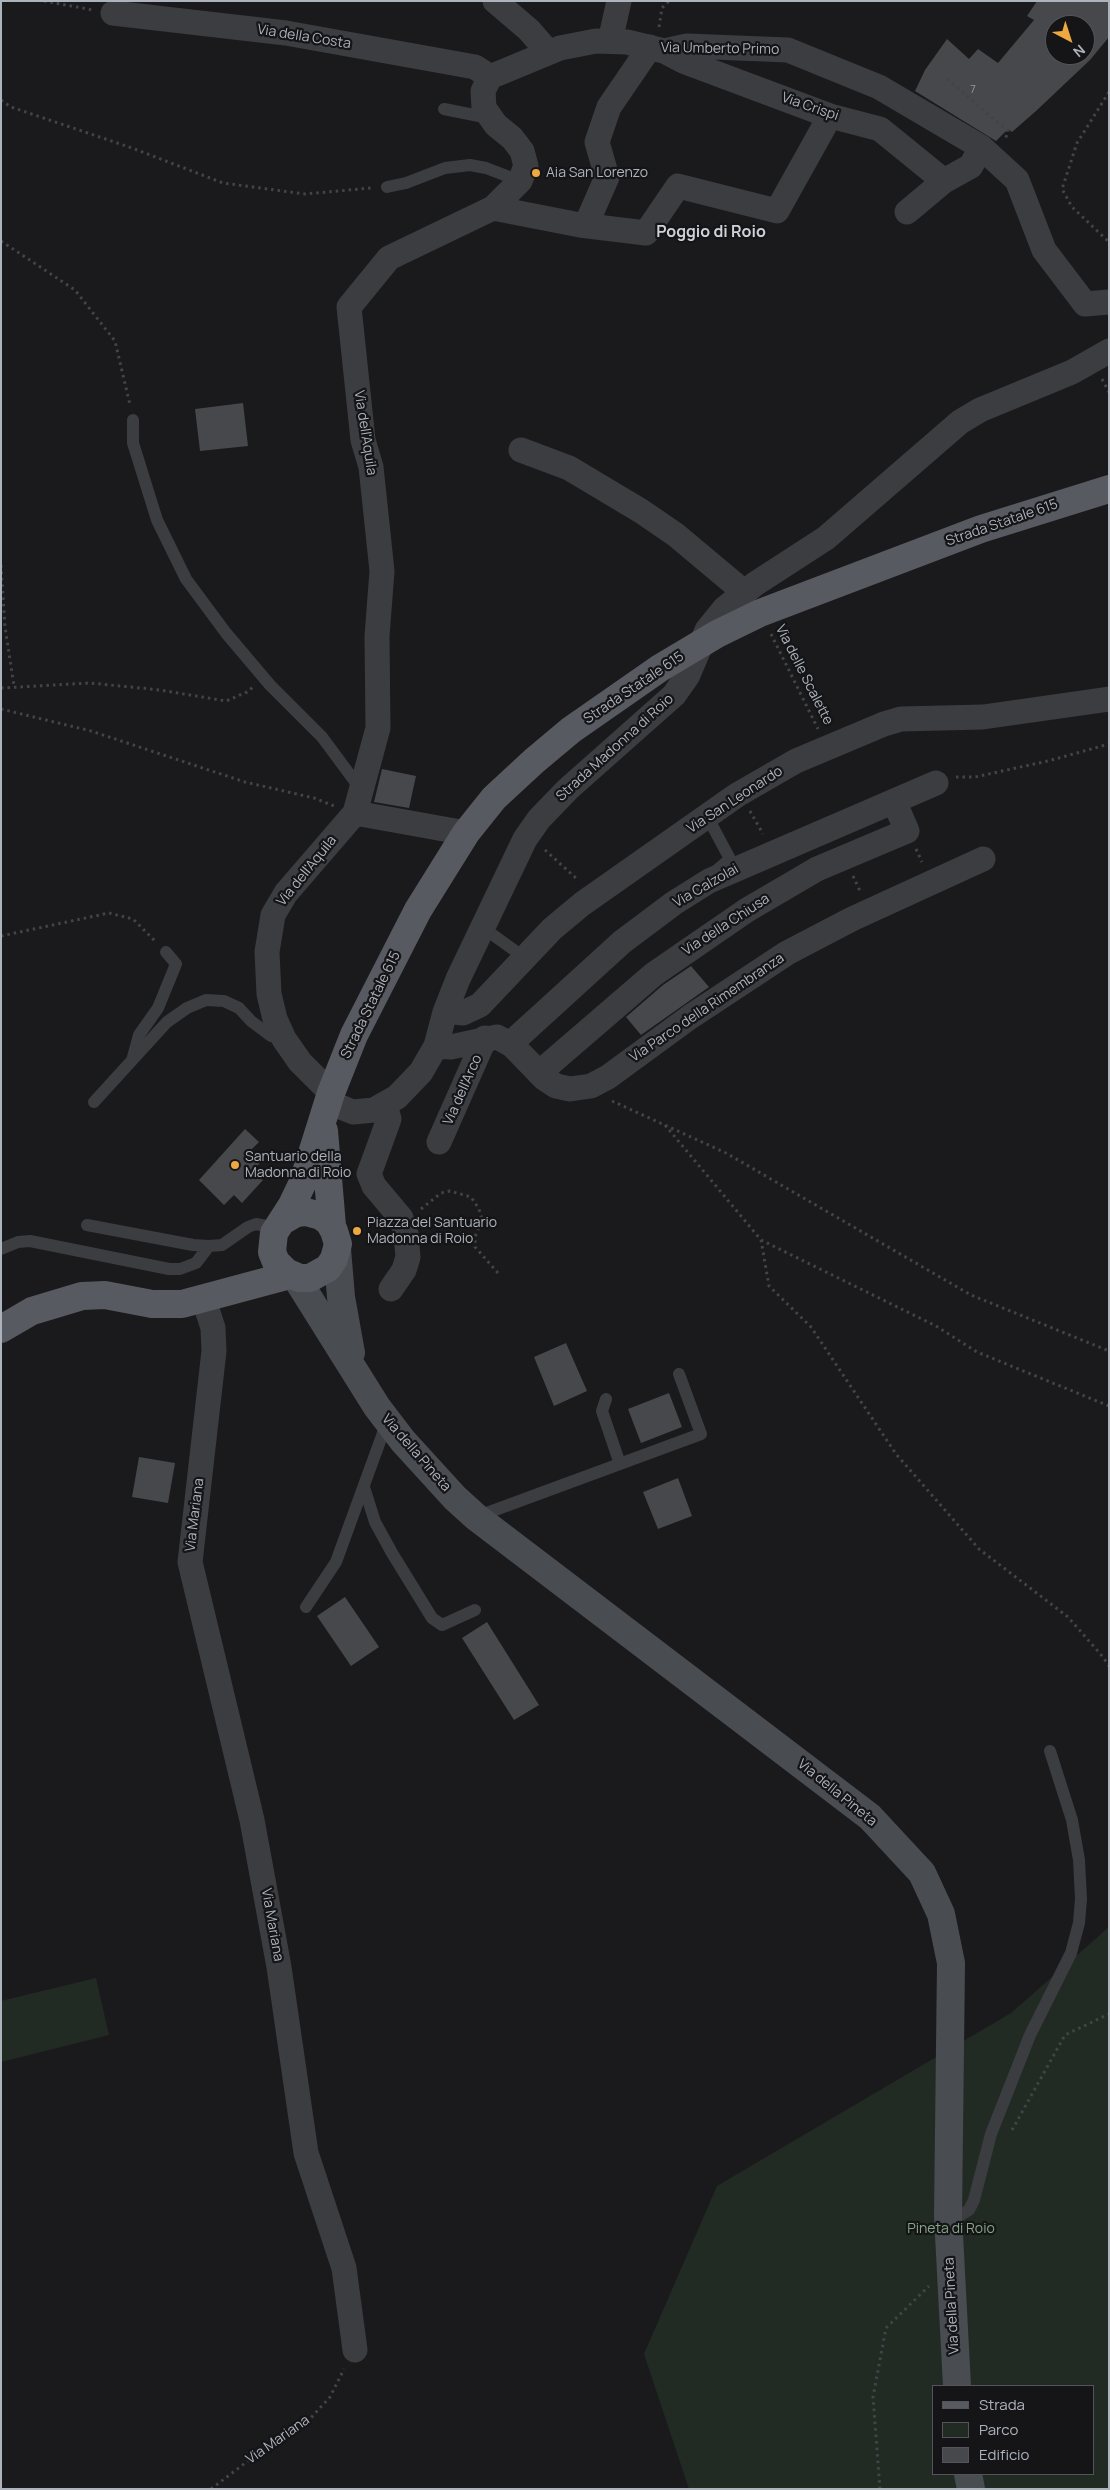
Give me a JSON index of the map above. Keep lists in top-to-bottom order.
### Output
{
  "streets": {
    "main road": ["Strada Statale 615", "Via della Pineta"],
    "street": [
      "Via della Costa",
      "Via Umberto Primo",
      "Via Crispi",
      "Via dell'Aquila",
      "Strada Madonna di Roio",
      "Via San Leonardo",
      "Via Calzolai",
      "Via della Chiusa",
      "Via Parco della Rimembranza",
      "Via dell'Arco",
      "Via Mariana"
    ],
    "path": ["Via delle Scalette"]
  },
  "crossings": [
    ["Via della Costa", "Via Umberto Primo"],
    ["Via Umberto Primo", "Via Crispi"],
    ["Via dell'Aquila", "Strada Statale 615"],
    ["Strada Statale 615", "Via delle Scalette"],
    ["Strada Statale 615", "Strada Madonna di Roio"],
    ["Via delle Scalette", "Via San Leonardo"],
    ["Strada Madonna di Roio", "Via San Leonardo"],
    ["Via Calzolai", "Via Parco della Rimembranza"],
    ["Via della Chiusa", "Via Parco della Rimembranza"]
  ],
  "districts": ["Poggio di Roio"],
  "parks": ["Pineta di Roio"],
  "places": ["Aia San Lorenzo", "Santuario della Madonna di Roio", "Piazza del Santuario Madonna di Roio"],
  "house_numbers": ["7"],
  "legend": ["Strada", "Parco", "Edificio"],
  "north": "bottom right"
}
